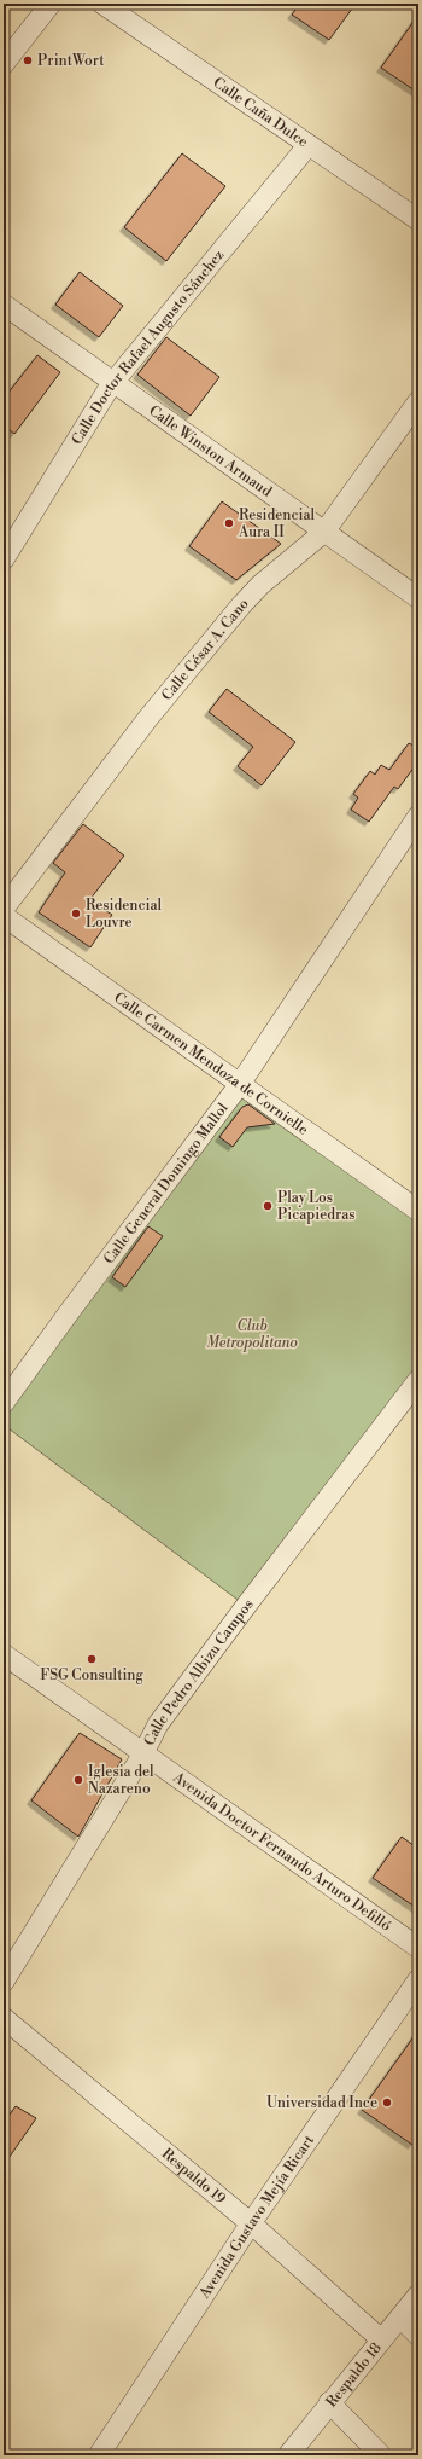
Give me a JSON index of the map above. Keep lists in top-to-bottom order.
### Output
{
  "streets": {
    "street": [
      "Calle Caña Dulce",
      "Calle Doctor Rafael Augusto Sánchez",
      "Calle Winston Armaud",
      "Calle César A. Cano",
      "Calle Carmen Mendoza de Cornielle",
      "Calle General Domingo Mallol",
      "Calle Pedro Albizu Campos",
      "Avenida Doctor Fernando Arturo Defilló",
      "Respaldo 19",
      "Avenida Gustavo Mejía Ricart",
      "Respaldo 18"
    ]
  },
  "crossings": [
    ["Calle Caña Dulce", "Calle Doctor Rafael Augusto Sánchez"],
    ["Calle Doctor Rafael Augusto Sánchez", "Calle Winston Armaud"],
    ["Calle Winston Armaud", "Calle César A. Cano"],
    ["Calle Carmen Mendoza de Cornielle", "Calle General Domingo Mallol"],
    ["Calle Pedro Albizu Campos", "Avenida Doctor Fernando Arturo Defilló"],
    ["Respaldo 19", "Avenida Gustavo Mejía Ricart"],
    ["Respaldo 19", "Respaldo 18"]
  ],
  "parks": ["Club Metropolitano"],
  "places": [
    "PrintWort",
    "Residencial Aura II",
    "Residencial Louvre",
    "Play Los Picapiedras",
    "FSG Consulting",
    "Iglesia del Nazareno",
    "Universidad Ince"
  ]
}
